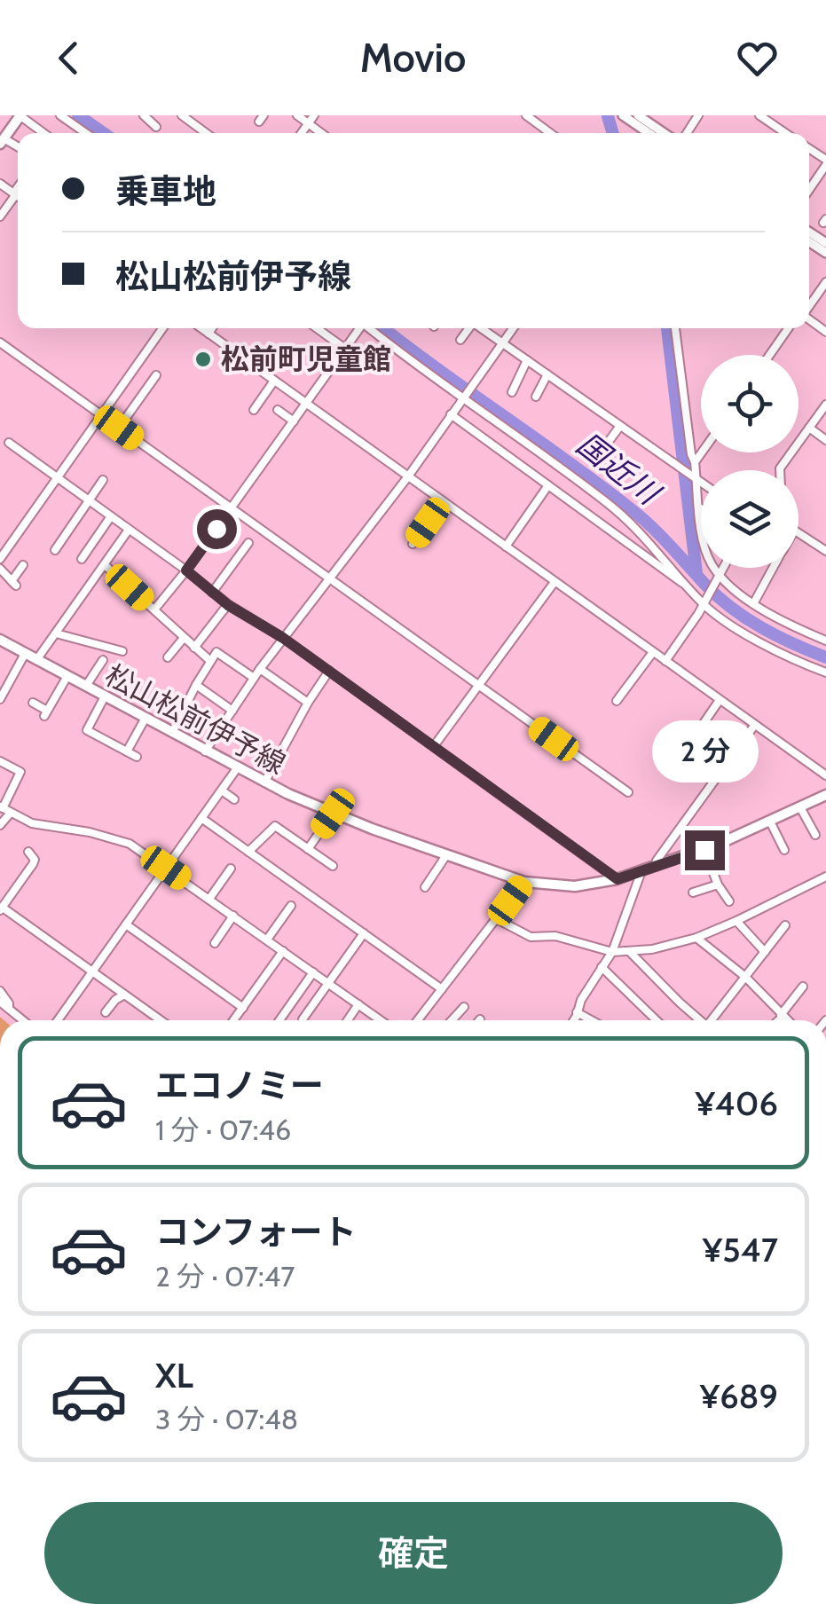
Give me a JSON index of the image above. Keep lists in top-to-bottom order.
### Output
{
  "streets": {
    "main road": ["松山松前伊予線"]
  },
  "water": ["国近川"],
  "places": ["松前町児童館"],
  "page": {
    "header": "Movio",
    "banner": ["乗車地", "松山松前伊予線"],
    "bubble": "2 分",
    "list": [
      {
        "name": "エコノミー",
        "note": "1 分 · 07:46",
        "value": "¥406"
      },
      {
        "name": "コンフォート",
        "note": "2 分 · 07:47",
        "value": "¥547"
      },
      {
        "name": "XL",
        "note": "3 分 · 07:48",
        "value": "¥689"
      }
    ],
    "buttons": "確定"
  }
}
